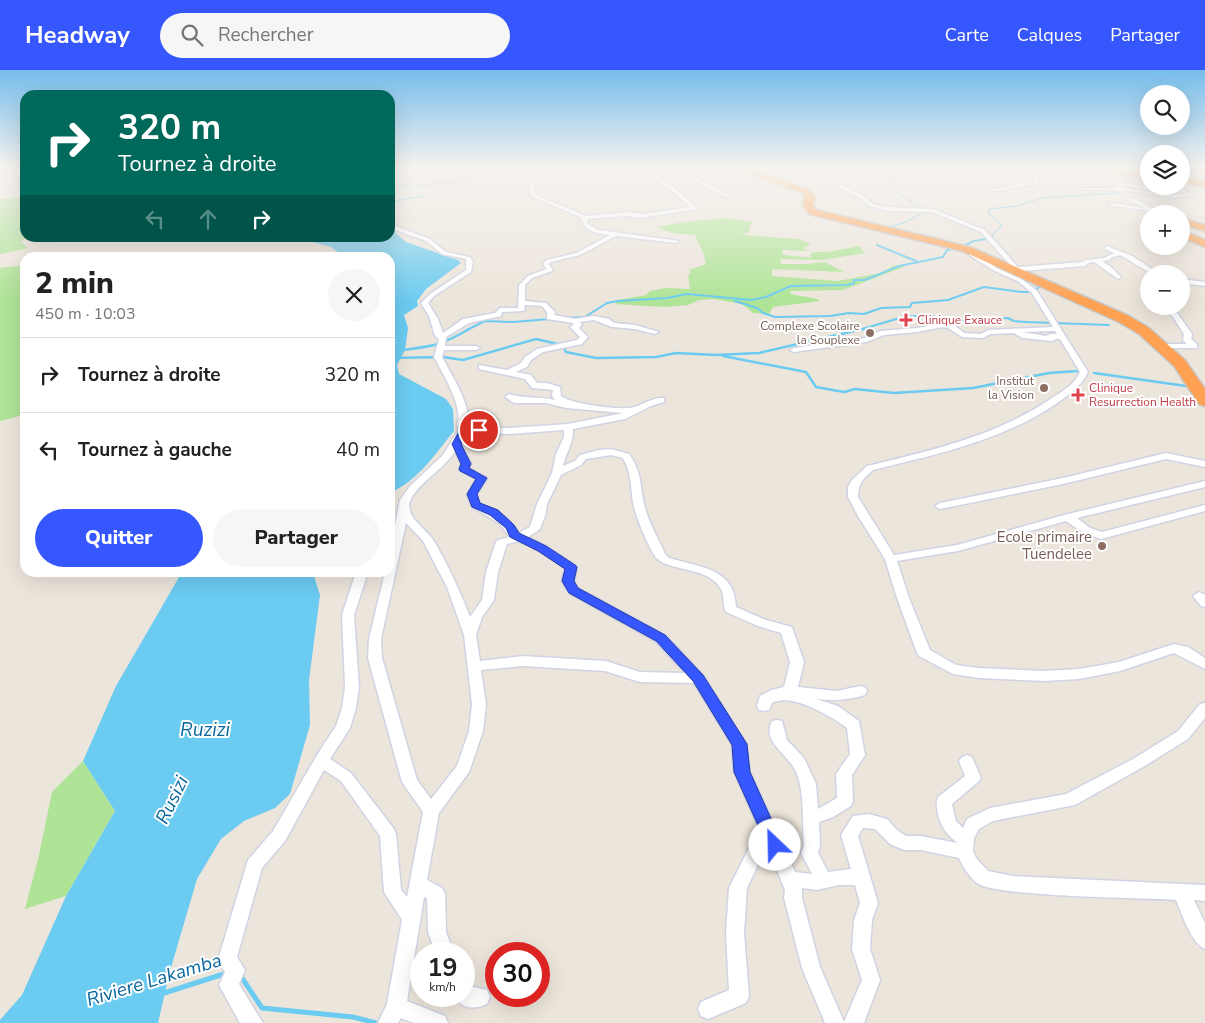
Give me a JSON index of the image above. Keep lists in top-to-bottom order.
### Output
{
  "water": ["Ruzizi", "Rusizi", "Riviere Lakamba"],
  "places": {
    "health": ["Clinique Exauce", "Clinique Resurrection Health"],
    "other": ["Complexe Scolaire la Souplexe", "Institut la Vision", "Ecole primaire Tuendelee"]
  },
  "page": {
    "header": "Headway",
    "search": "Rechercher",
    "nav": ["Carte", "Calques", "Partager"],
    "map_buttons": ["+", "−"],
    "turn": ["320 m", "Tournez à droite"],
    "heading": ["2 min", "450 m · 10:03"],
    "list": [
      {
        "name": "Tournez à droite",
        "value": "320 m"
      },
      {
        "name": "Tournez à gauche",
        "value": "40 m"
      }
    ],
    "buttons": ["Quitter", "Partager"],
    "speed": "19 km/h",
    "limit": "30"
  }
}
